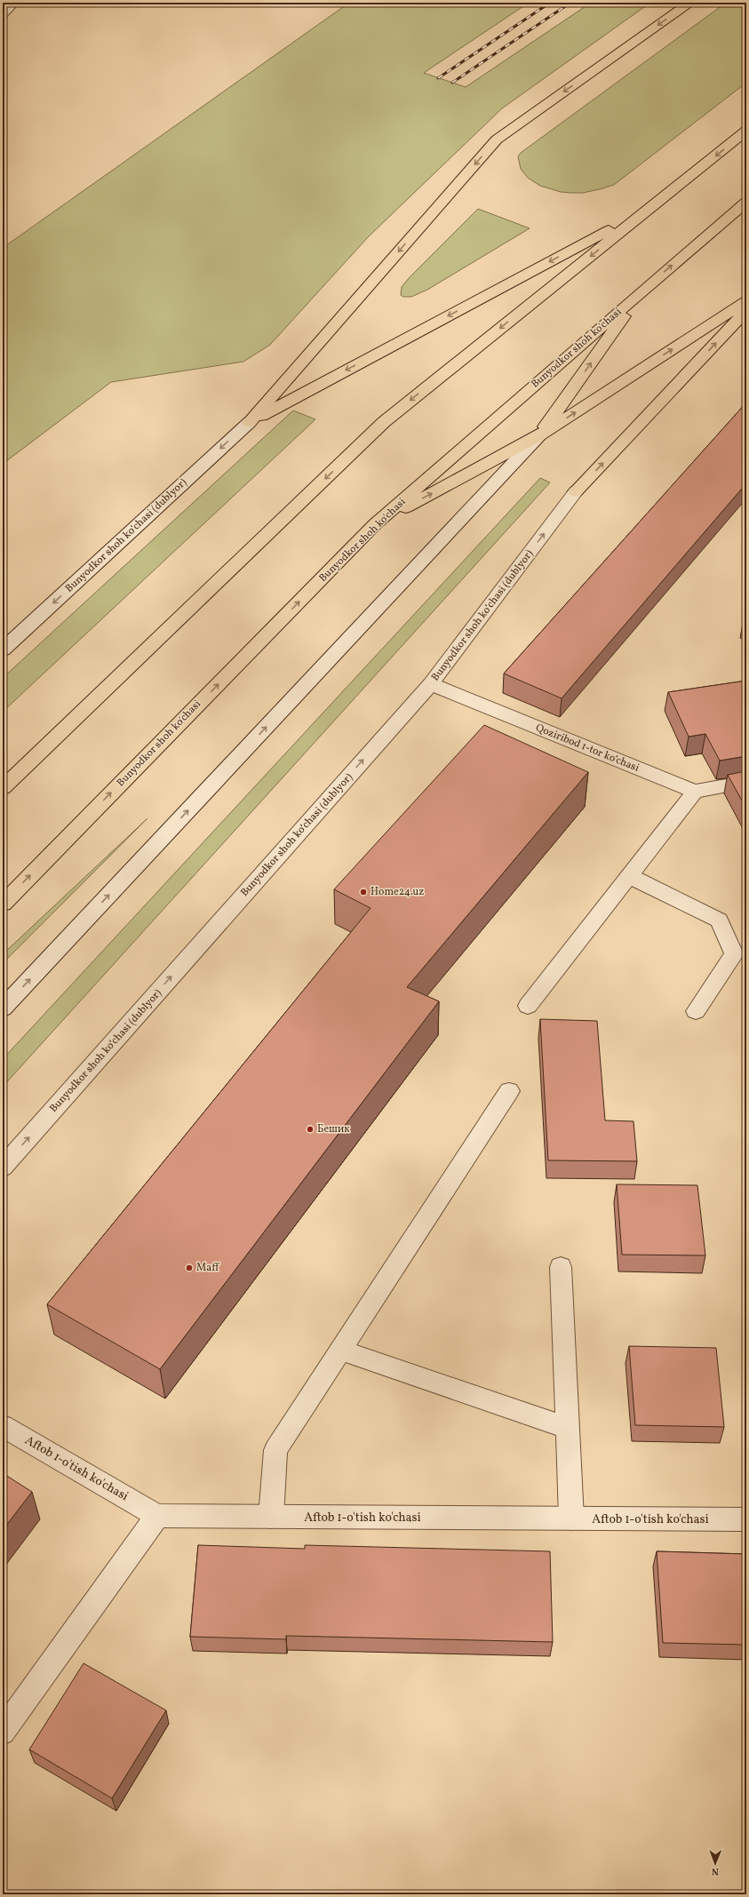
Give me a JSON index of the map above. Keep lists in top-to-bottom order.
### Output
{
  "streets": {
    "main road": ["Bunyodkor shoh ko'chasi"],
    "street": ["Bunyodkor shoh koʻchasi (dublyor)", "Qoziribod 1-tor ko‘chasi", "Aftob 1-o'tish ko'chasi"]
  },
  "crossings": [
    ["Bunyodkor shoh koʻchasi (dublyor)", "Qoziribod 1-tor ko‘chasi"]
  ],
  "places": ["Home24.uz", "Бешик", "Maff"],
  "north": "bottom"
}
